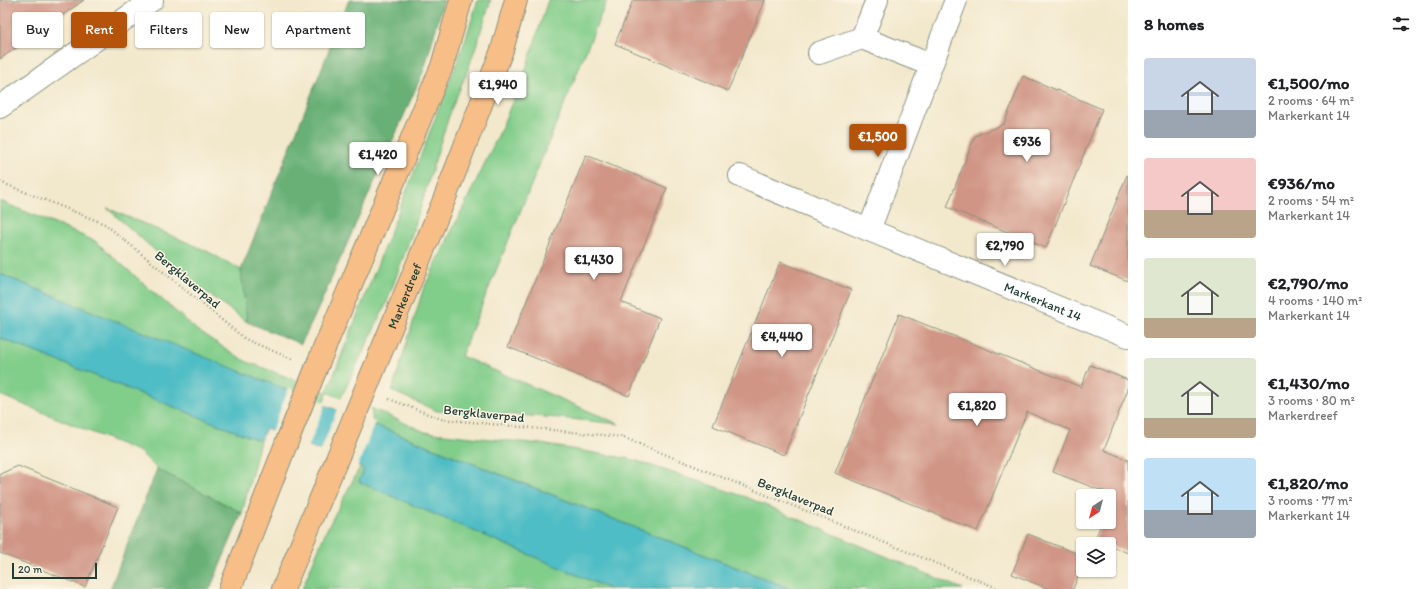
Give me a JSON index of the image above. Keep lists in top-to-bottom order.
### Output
{
  "streets": {
    "main road": ["Markerdreef"],
    "street": ["Markerkant 14"],
    "path": ["Bergklaverpad"]
  },
  "crossings": [
    ["Bergklaverpad", "Markerdreef"]
  ],
  "scale_bar": "20 m",
  "north": "bottom left",
  "page": {
    "heading": "8 homes",
    "chip": [
      "Buy",
      "Rent",
      "Filters",
      "New",
      "Apartment"
    ],
    "list": [
      {
        "name": "€1,500/mo",
        "note": "2 rooms · 64 m² · Markerkant 14"
      },
      {
        "name": "€936/mo",
        "note": "2 rooms · 54 m² · Markerkant 14"
      },
      {
        "name": "€2,790/mo",
        "note": "4 rooms · 140 m² · Markerkant 14"
      },
      {
        "name": "€1,430/mo",
        "note": "3 rooms · 80 m² · Markerdreef"
      },
      {
        "name": "€1,820/mo",
        "note": "3 rooms · 77 m² · Markerkant 14"
      }
    ],
    "price": [
      "€1,940",
      "€1,500",
      "€936",
      "€1,420",
      "€2,790",
      "€1,430",
      "€4,440",
      "€1,820"
    ],
    "scale": "20 m"
  }
}
